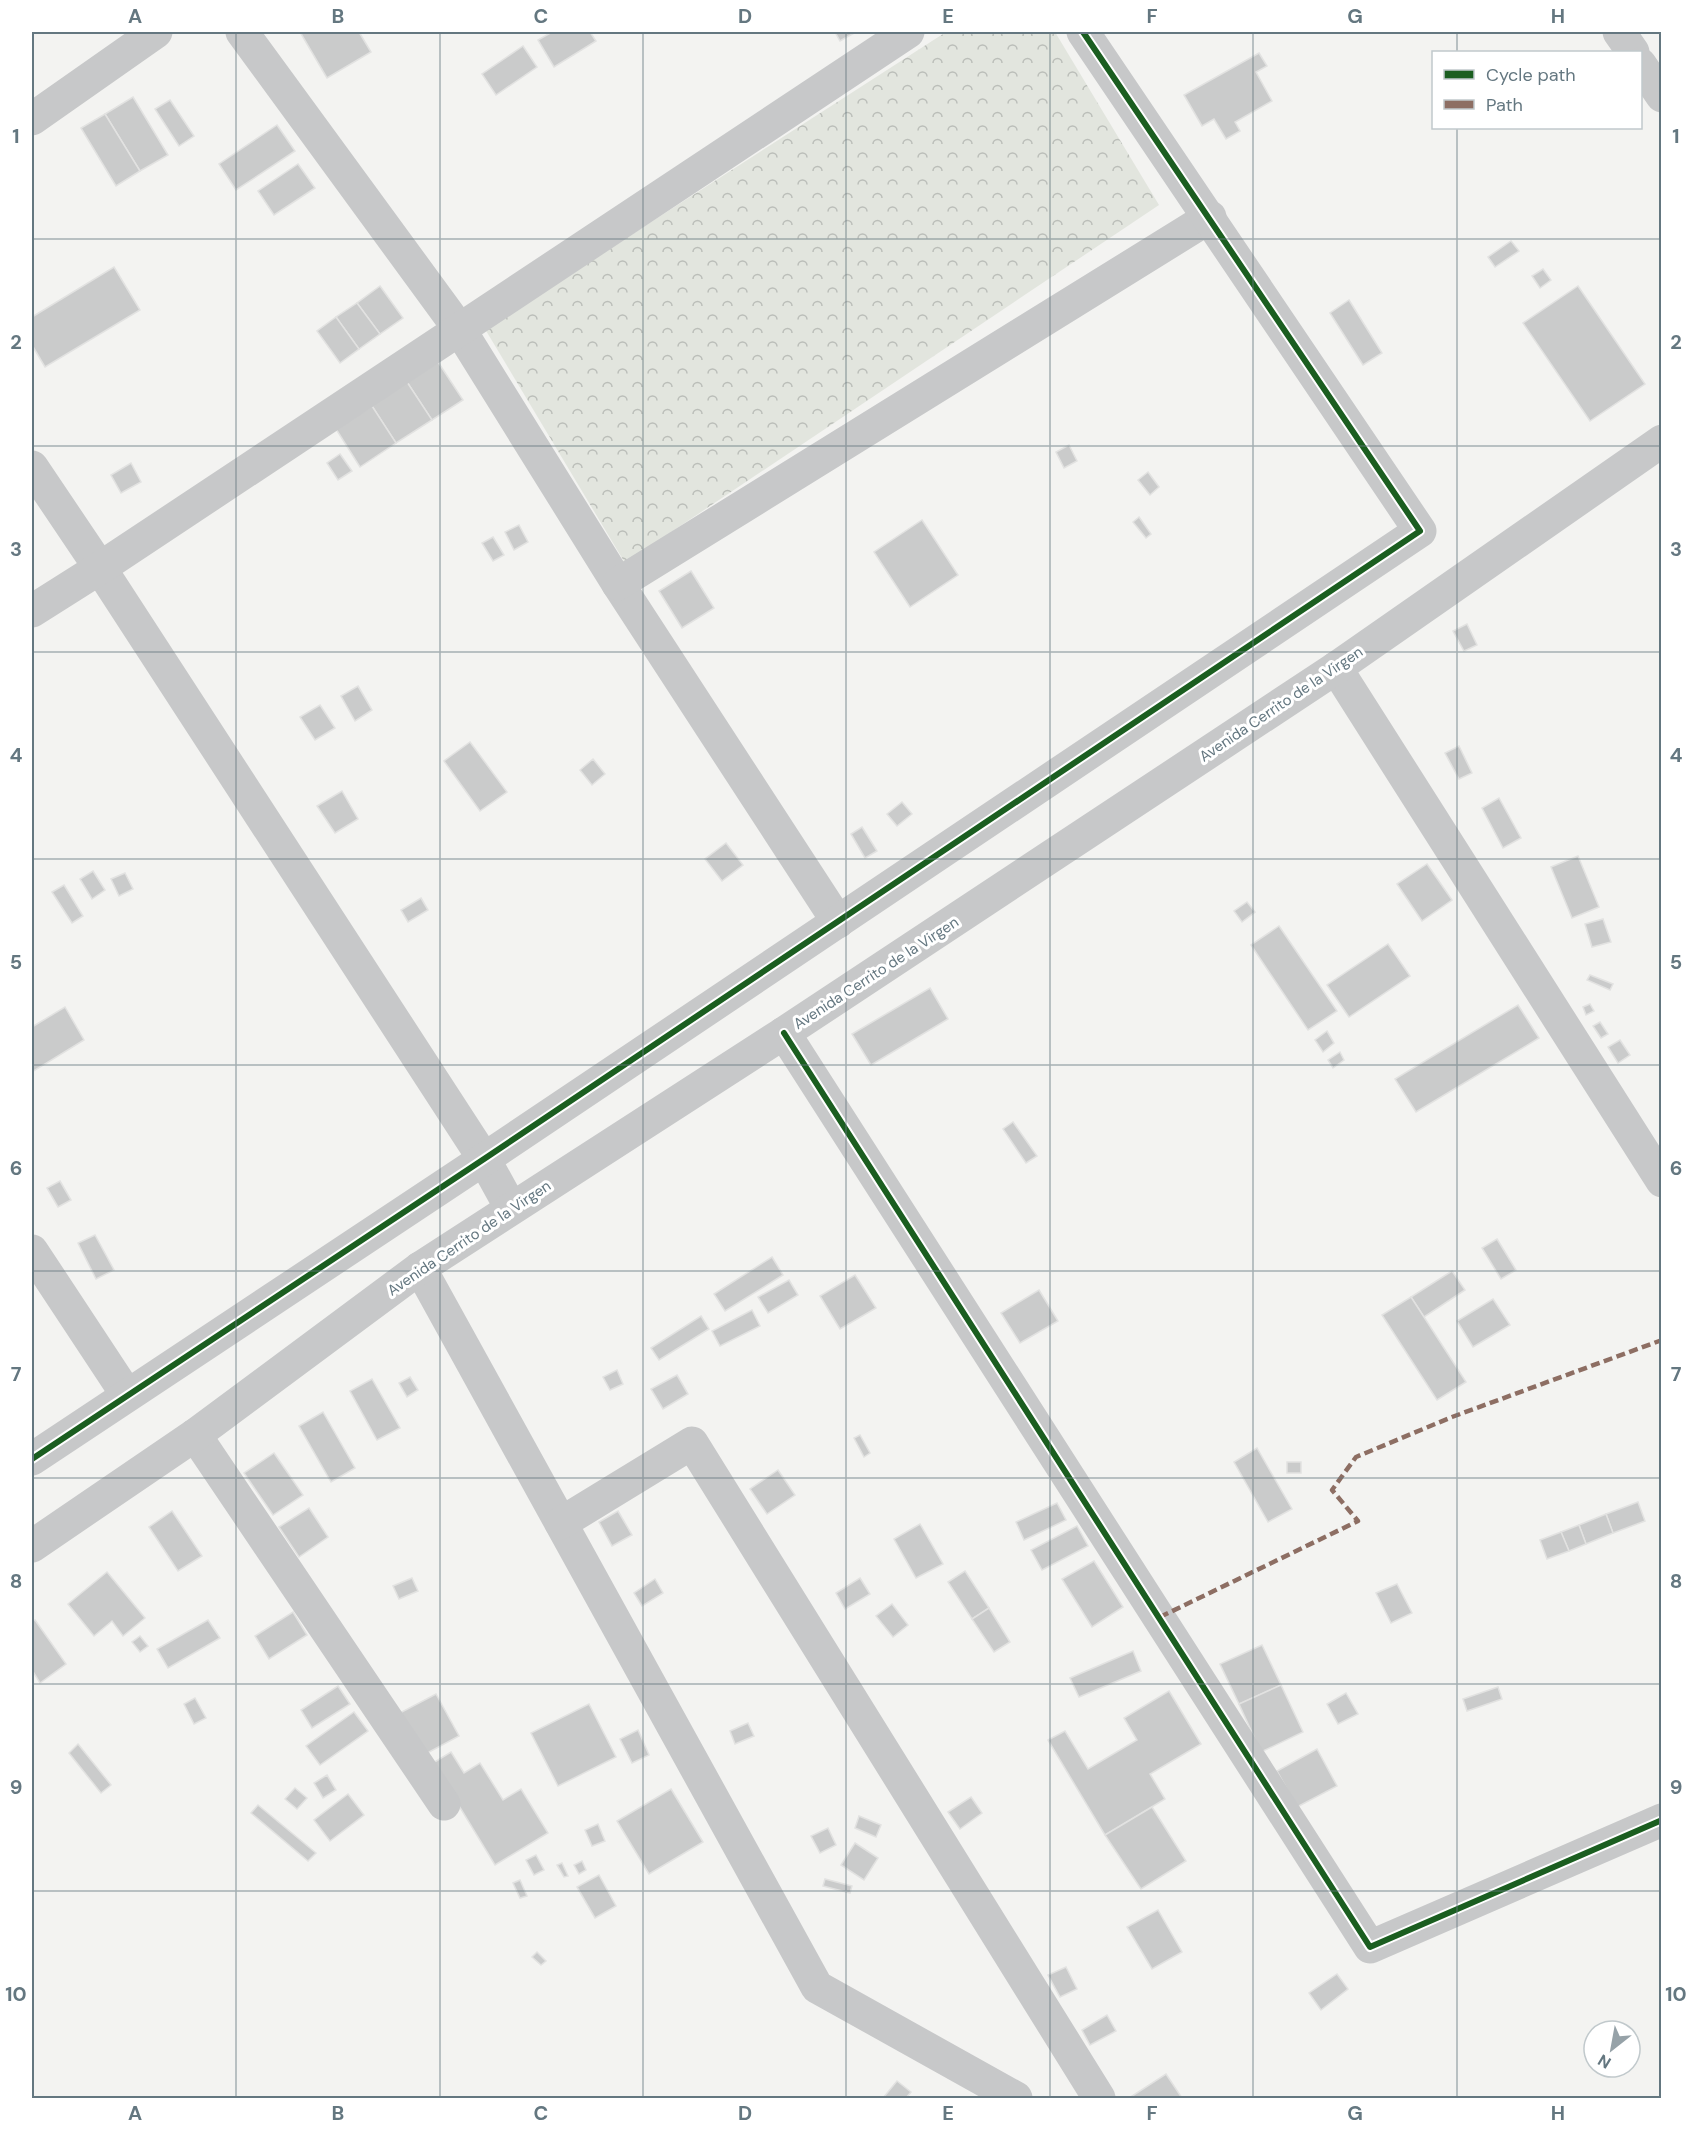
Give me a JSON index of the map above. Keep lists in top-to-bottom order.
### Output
{
  "streets": {
    "street": ["Avenida Cerrito de la Virgen"]
  },
  "legend": ["Cycle path", "Path"],
  "north": "bottom left",
  "grid": {
    "columns": [
      "A",
      "B",
      "C",
      "D",
      "E",
      "F",
      "G",
      "H"
    ],
    "rows": [
      "1",
      "2",
      "3",
      "4",
      "5",
      "6",
      "7",
      "8",
      "9",
      "10"
    ]
  }
}
